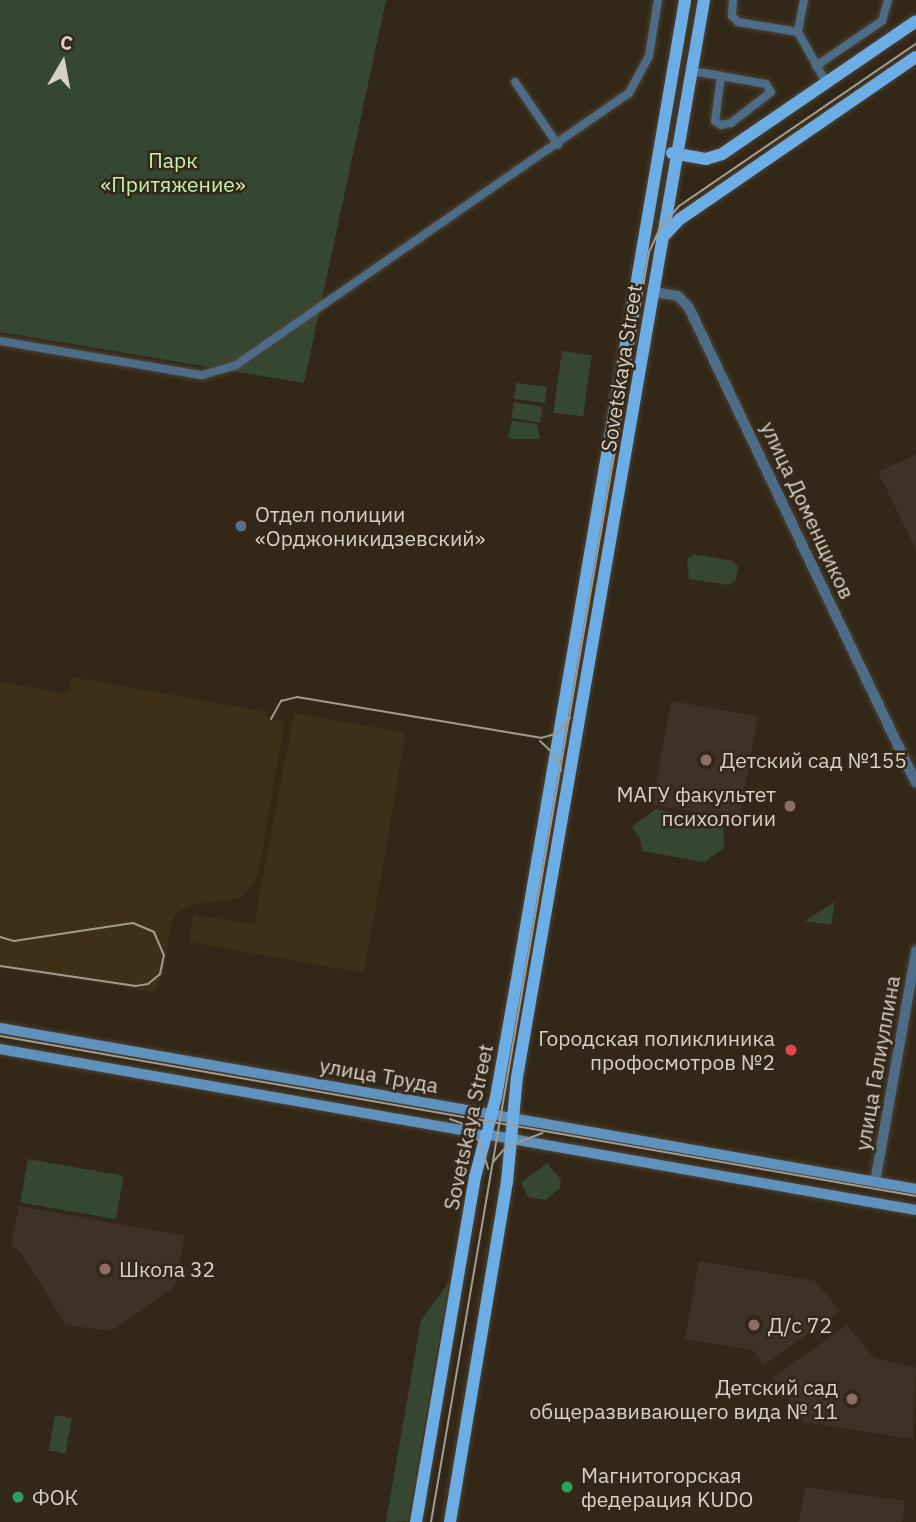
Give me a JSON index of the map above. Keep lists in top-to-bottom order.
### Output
{
  "streets": {
    "main road": ["Sovetskaya Street", "улица Доменщиков", "улица Труда"],
    "street": ["улица Галиуллина"]
  },
  "crossings": [
    ["Sovetskaya Street", "улица Доменщиков"],
    ["Sovetskaya Street", "улица Труда"],
    ["улица Галиуллина", "улица Труда"]
  ],
  "parks": ["Парк «Притяжение»"],
  "places": [
    "Отдел полиции «Орджоникидзевский»",
    "Детский сад №155",
    "МАГУ факультет психологии",
    "Городская поликлиника профосмотров №2",
    "Школа 32",
    "Д/с 72",
    "Детский сад общеразвивающего вида № 11",
    "Магнитогорская федерация KUDO",
    "ФОК"
  ],
  "north": "top"
}
